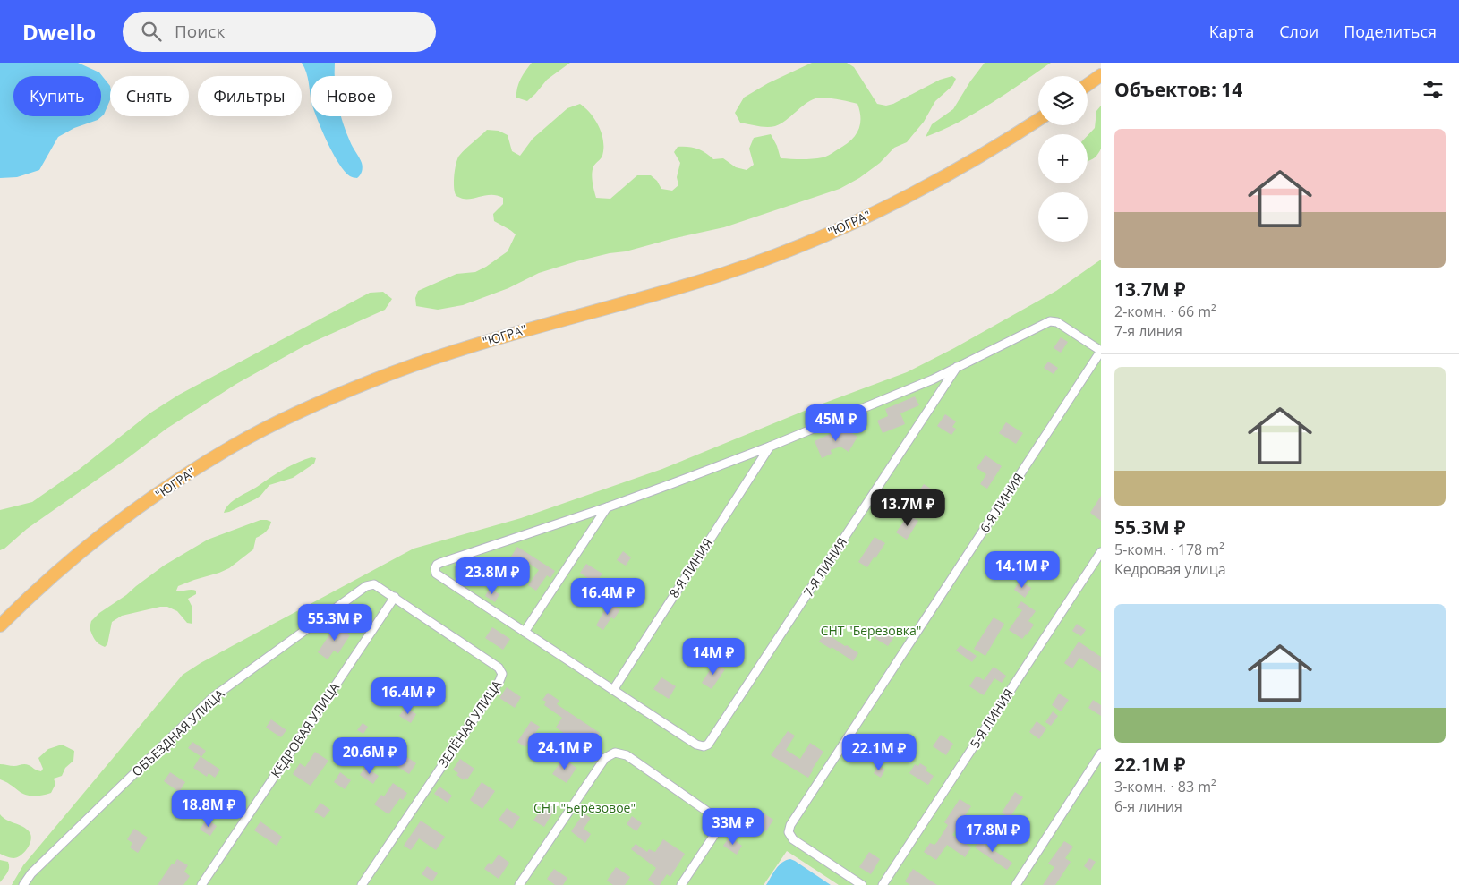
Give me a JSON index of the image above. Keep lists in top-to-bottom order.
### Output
{
  "streets": {
    "highway": ["\"ЮГРА\""],
    "street": [
      "6-Я ЛИНИЯ",
      "7-Я ЛИНИЯ",
      "8-Я ЛИНИЯ",
      "5-Я ЛИНИЯ",
      "ЗЕЛЁНАЯ УЛИЦА",
      "КЕДРОВАЯ УЛИЦА",
      "ОБЪЕЗДНАЯ УЛИЦА"
    ]
  },
  "crossings": [
    ["7-Я ЛИНИЯ", "8-Я ЛИНИЯ"],
    ["ЗЕЛЁНАЯ УЛИЦА", "ОБЪЕЗДНАЯ УЛИЦА"],
    ["КЕДРОВАЯ УЛИЦА", "ОБЪЕЗДНАЯ УЛИЦА"]
  ],
  "parks": ["СНТ \"Березовка\"", "СНТ \"Берёзовое\""],
  "page": {
    "header": "Dwello",
    "search": "Поиск",
    "nav": ["Карта", "Слои", "Поделиться"],
    "heading": "Объектов: 14",
    "map_buttons": ["+", "−"],
    "chip": [
      "Купить",
      "Снять",
      "Фильтры",
      "Новое"
    ],
    "list": [
      {
        "name": "13.7M ₽",
        "note": "2-комн. · 66 m² · 7-я линия"
      },
      {
        "name": "55.3M ₽",
        "note": "5-комн. · 178 m² · Кедровая улица"
      },
      {
        "name": "22.1M ₽",
        "note": "3-комн. · 83 m² · 6-я линия"
      }
    ],
    "price": [
      "45M ₽",
      "13.7M ₽",
      "14.1M ₽",
      "23.8M ₽",
      "16.4M ₽",
      "55.3M ₽",
      "14M ₽",
      "16.4M ₽",
      "24.1M ₽",
      "22.1M ₽",
      "20.6M ₽",
      "18.8M ₽",
      "33M ₽",
      "17.8M ₽"
    ]
  }
}
